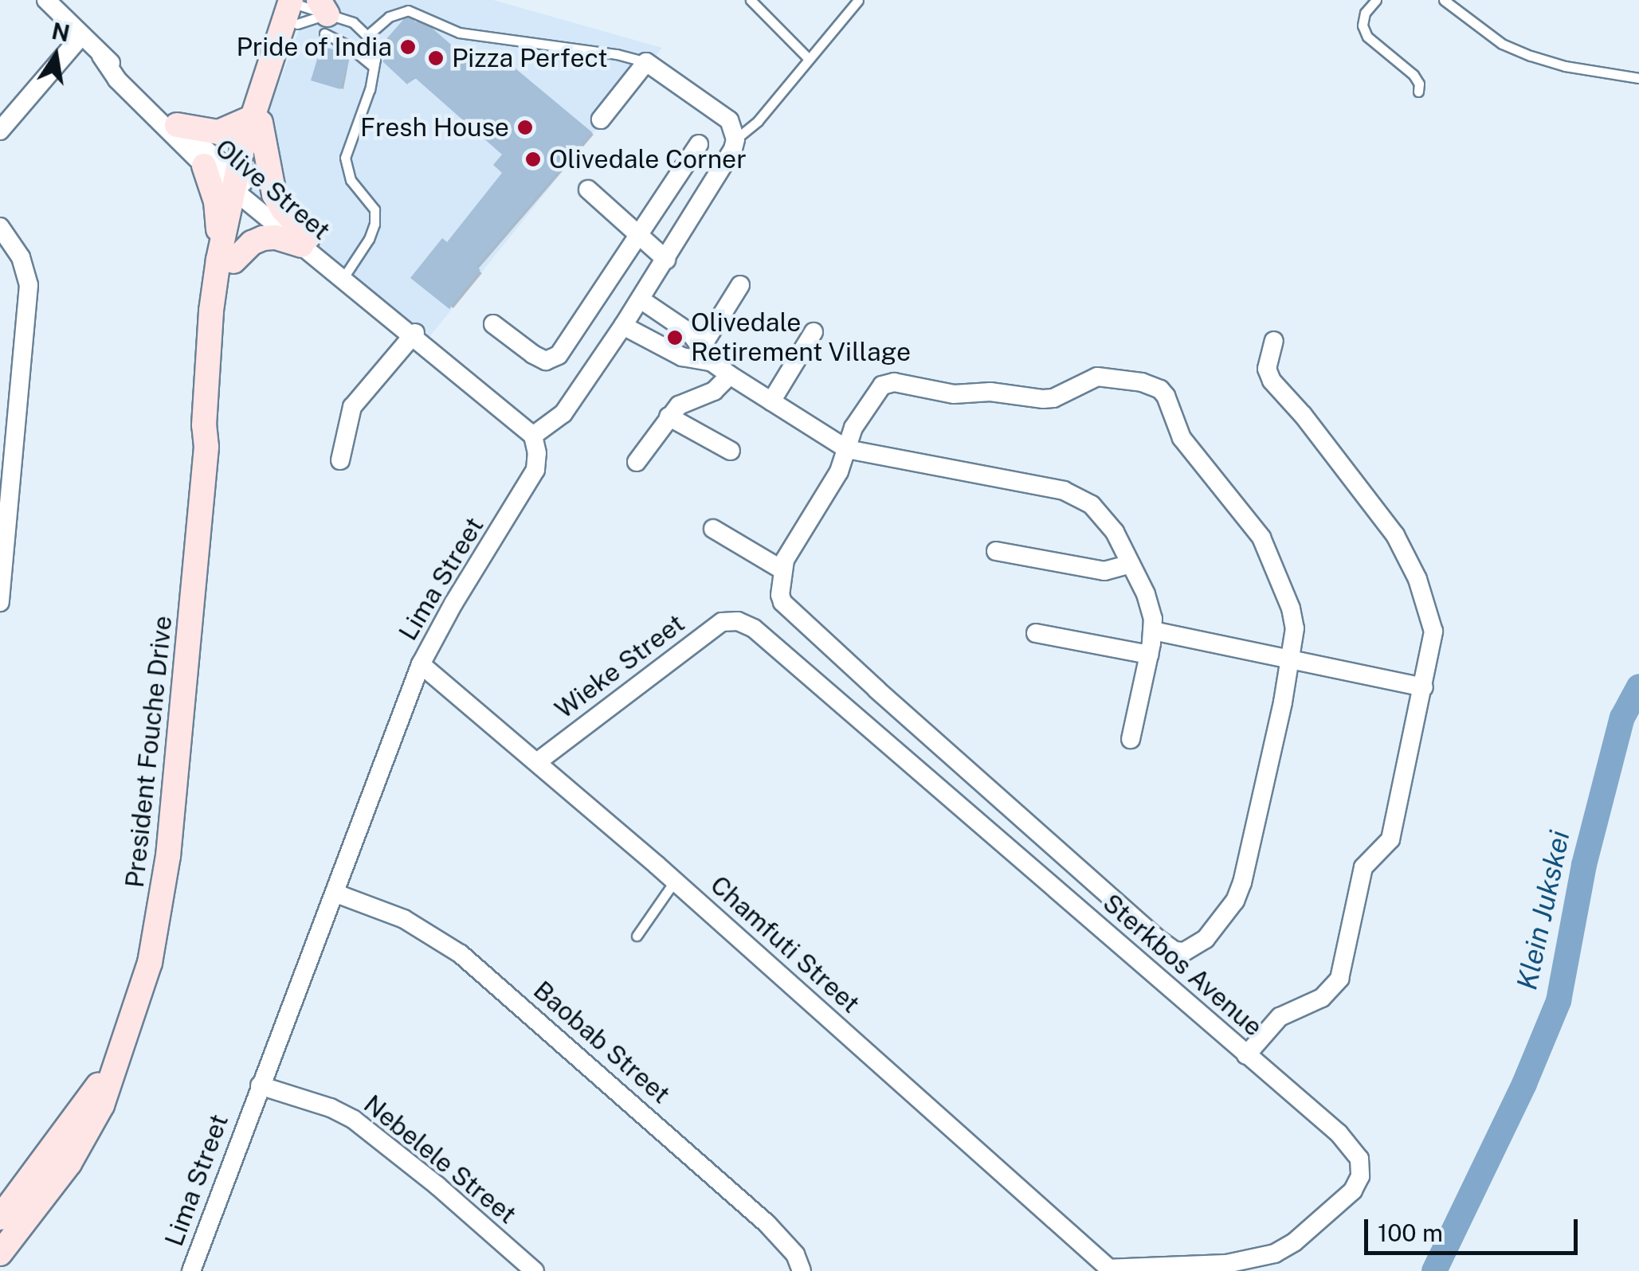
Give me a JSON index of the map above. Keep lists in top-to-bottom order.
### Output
{
  "streets": {
    "street": [
      "Olive Street",
      "Lima Street",
      "Wieke Street",
      "President Fouche Drive",
      "Chamfuti Street",
      "Sterkbos Avenue",
      "Baobab Street",
      "Nebelele Street"
    ]
  },
  "crossings": [
    ["Olive Street", "Lima Street"],
    ["Olive Street", "President Fouche Drive"],
    ["Lima Street", "Chamfuti Street"],
    ["Lima Street", "Baobab Street"],
    ["Lima Street", "Nebelele Street"],
    ["Wieke Street", "Chamfuti Street"],
    ["Wieke Street", "Sterkbos Avenue"],
    ["Chamfuti Street", "Sterkbos Avenue"]
  ],
  "water": ["Klein Jukskei"],
  "places": [
    "Pride of India",
    "Pizza Perfect",
    "Fresh House",
    "Olivedale Corner",
    "Olivedale Retirement Village"
  ],
  "scale_bar": "100 m",
  "north": "top"
}
